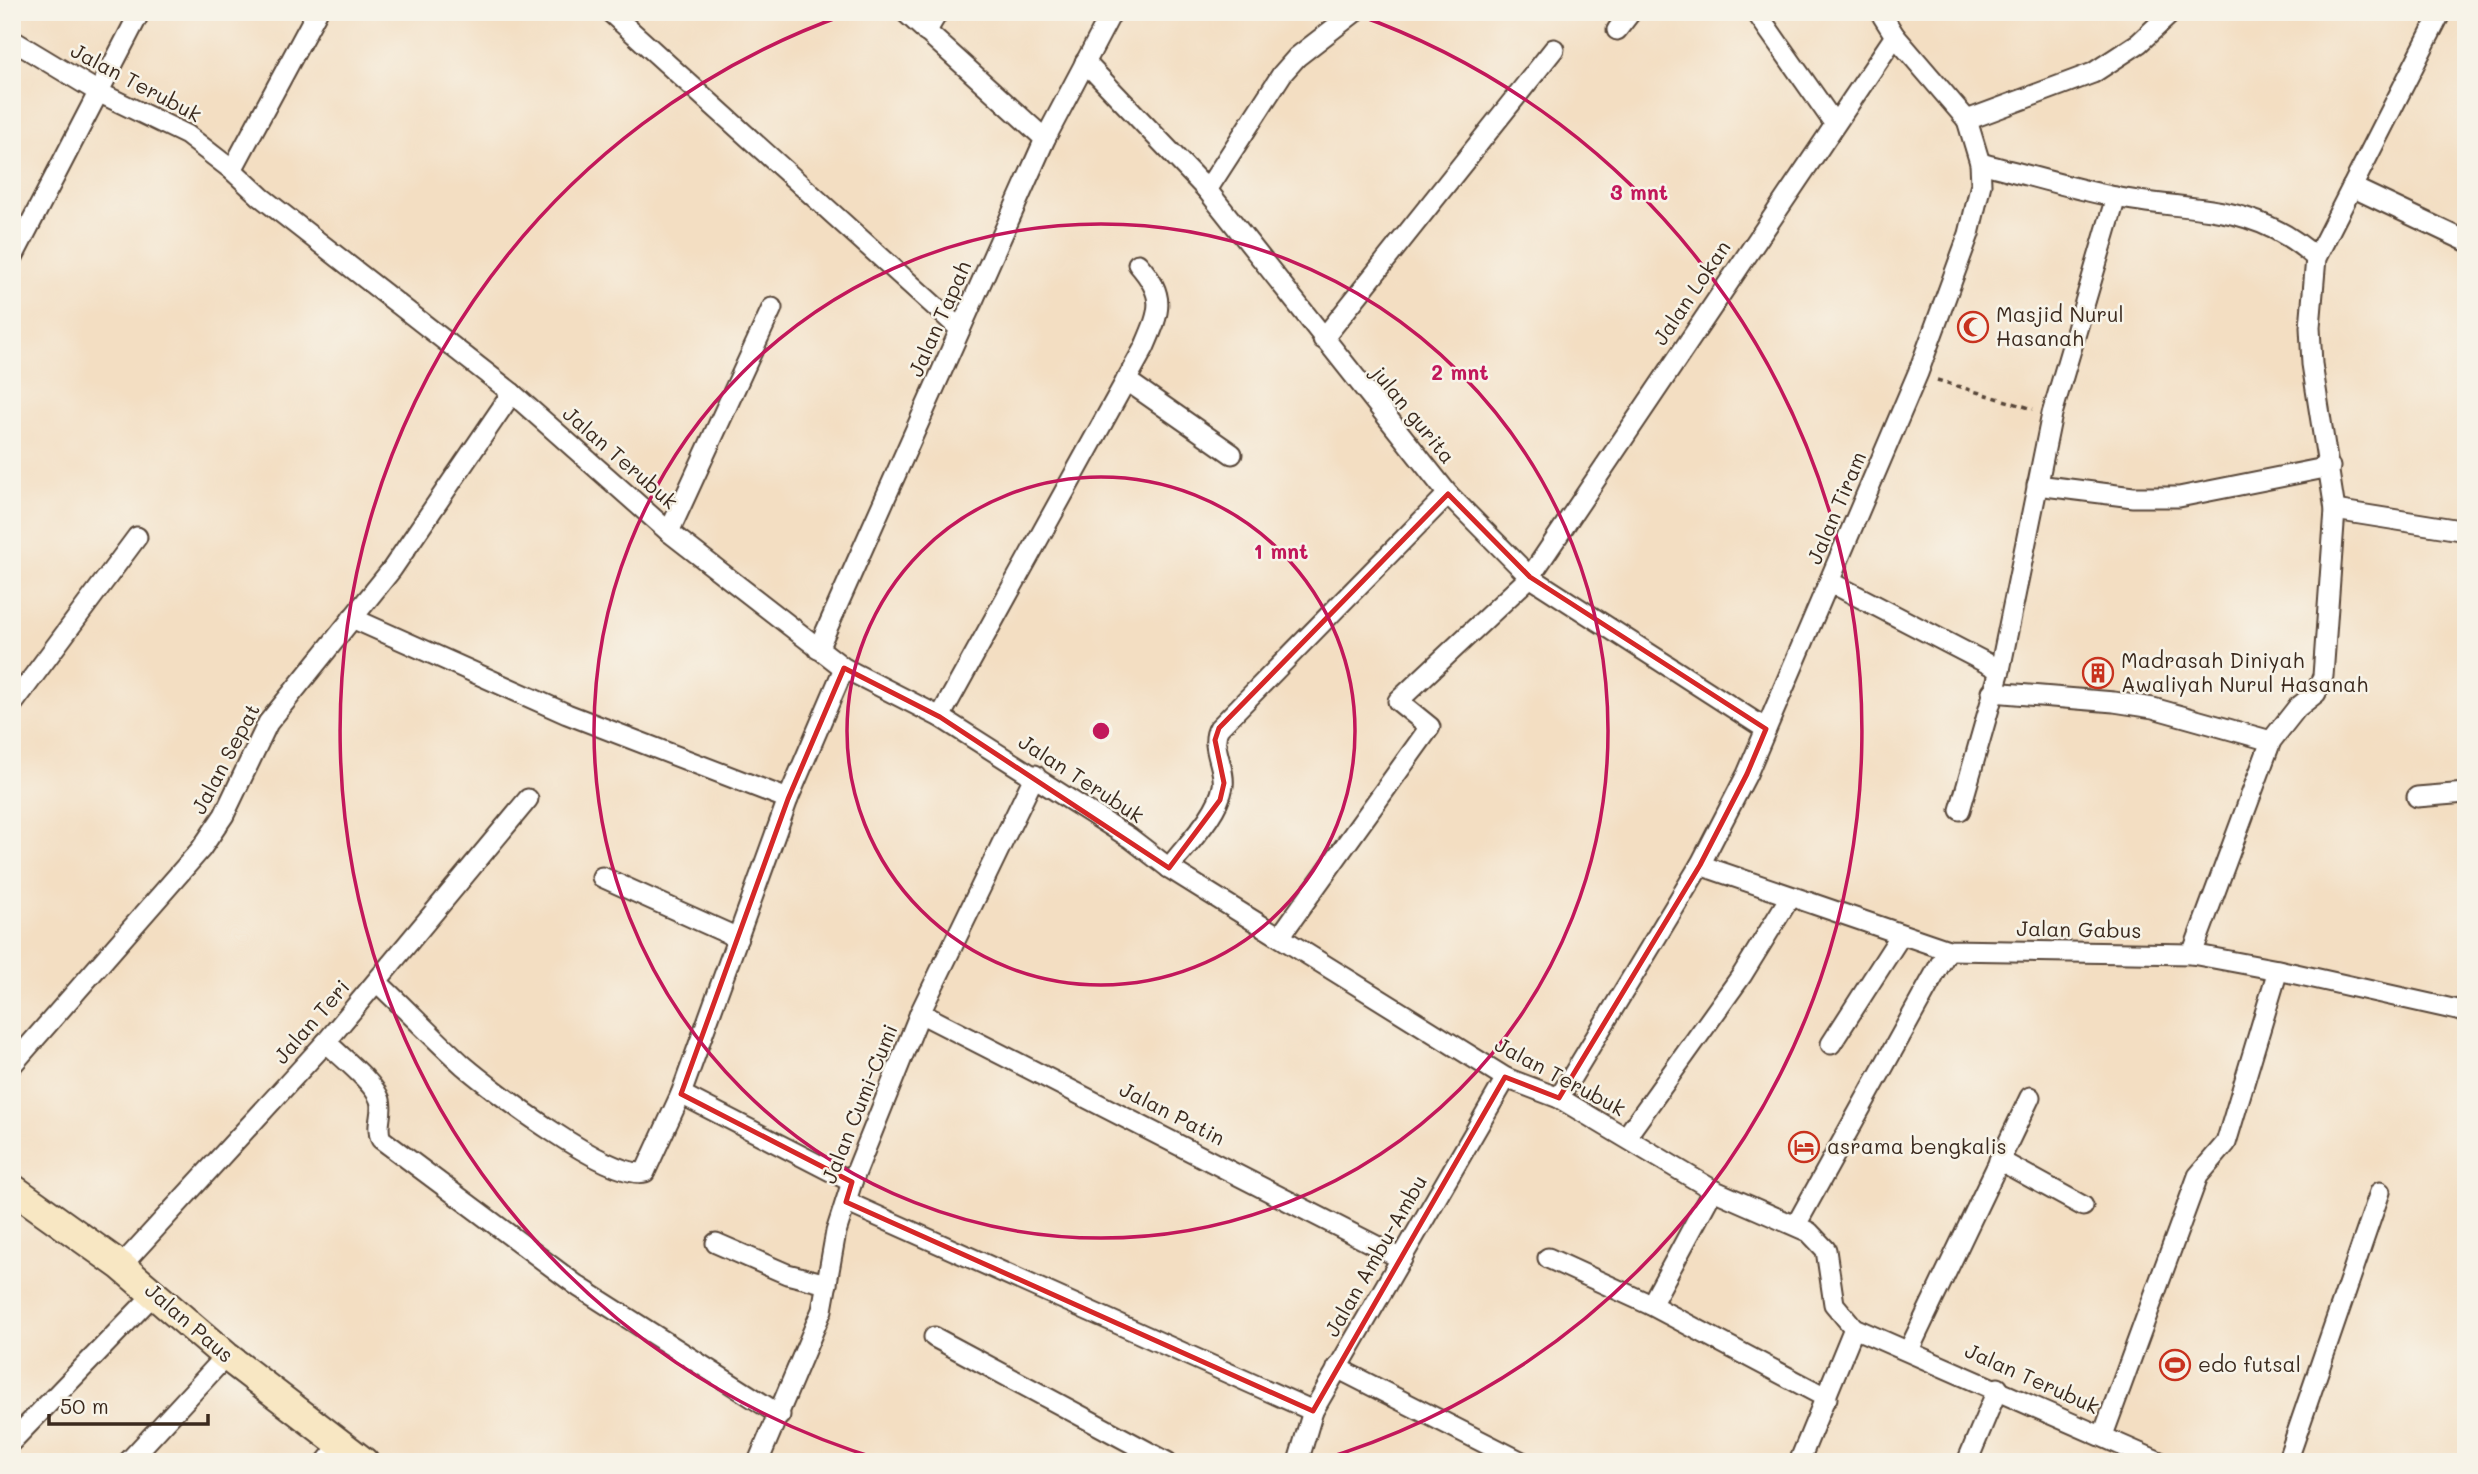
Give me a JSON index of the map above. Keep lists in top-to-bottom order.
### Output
{
  "streets": {
    "main road": ["Jalan Paus"],
    "street": [
      "Jalan Terubuk",
      "Jalan Lokan",
      "Jalan Tapah",
      "julan gurita",
      "Jalan Tiram",
      "Jalan Sepat",
      "Jalan Gabus",
      "Jalan Teri",
      "Jalan Cumi-Cumi",
      "Jalan Patin",
      "Jalan Ambu-Ambu"
    ]
  },
  "crossings": [
    ["Jalan Terubuk", "Jalan Lokan"],
    ["Jalan Terubuk", "Jalan Tapah"],
    ["Jalan Terubuk", "Jalan Tiram"],
    ["Jalan Terubuk", "Jalan Sepat"],
    ["Jalan Terubuk", "Jalan Cumi-Cumi"],
    ["Jalan Terubuk", "Jalan Ambu-Ambu"],
    ["Jalan Lokan", "julan gurita"],
    ["Jalan Tapah", "julan gurita"],
    ["julan gurita", "Jalan Tiram"],
    ["Jalan Tiram", "Jalan Gabus"],
    ["Jalan Teri", "Jalan Paus"],
    ["Jalan Cumi-Cumi", "Jalan Patin"],
    ["Jalan Patin", "Jalan Ambu-Ambu"]
  ],
  "places": {
    "mosque": ["Masjid Nurul Hasanah"],
    "building": ["Madrasah Diniyah Awaliyah Nurul Hasanah"],
    "hotel": ["asrama bengkalis"],
    "sports": ["edo futsal"]
  },
  "scale_bar": "50 m",
  "rings": ["3 mnt", "2 mnt", "1 mnt"]
}
